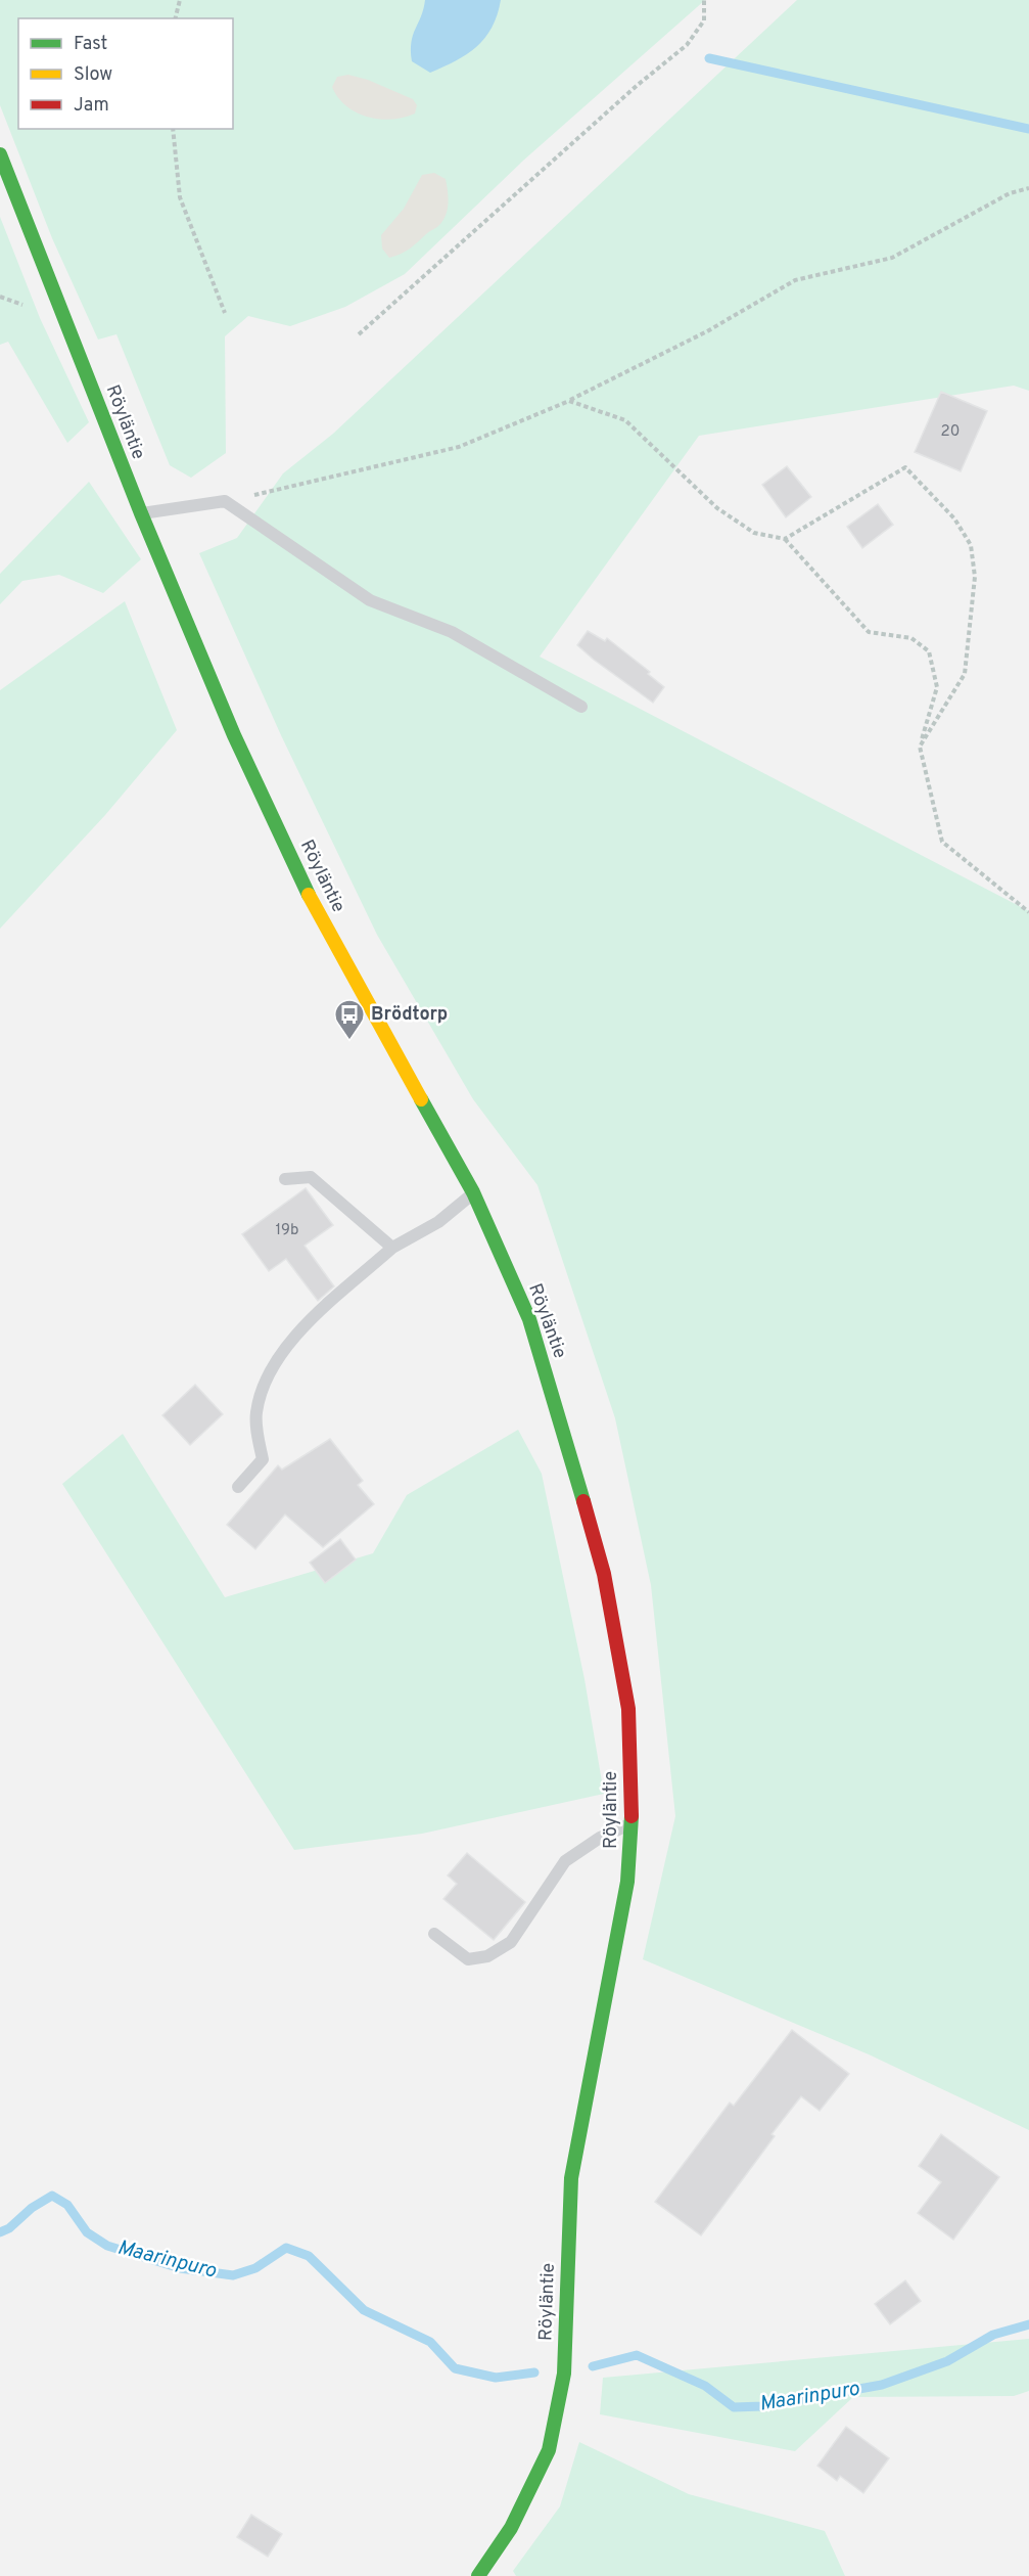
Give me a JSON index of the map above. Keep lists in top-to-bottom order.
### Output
{
  "streets": {
    "street": ["Röyläntie"]
  },
  "water": ["Maarinpuro"],
  "places": {
    "bus stop": ["Brödtorp"]
  },
  "house_numbers": ["20", "19b"],
  "legend": ["Fast", "Slow", "Jam"]
}
